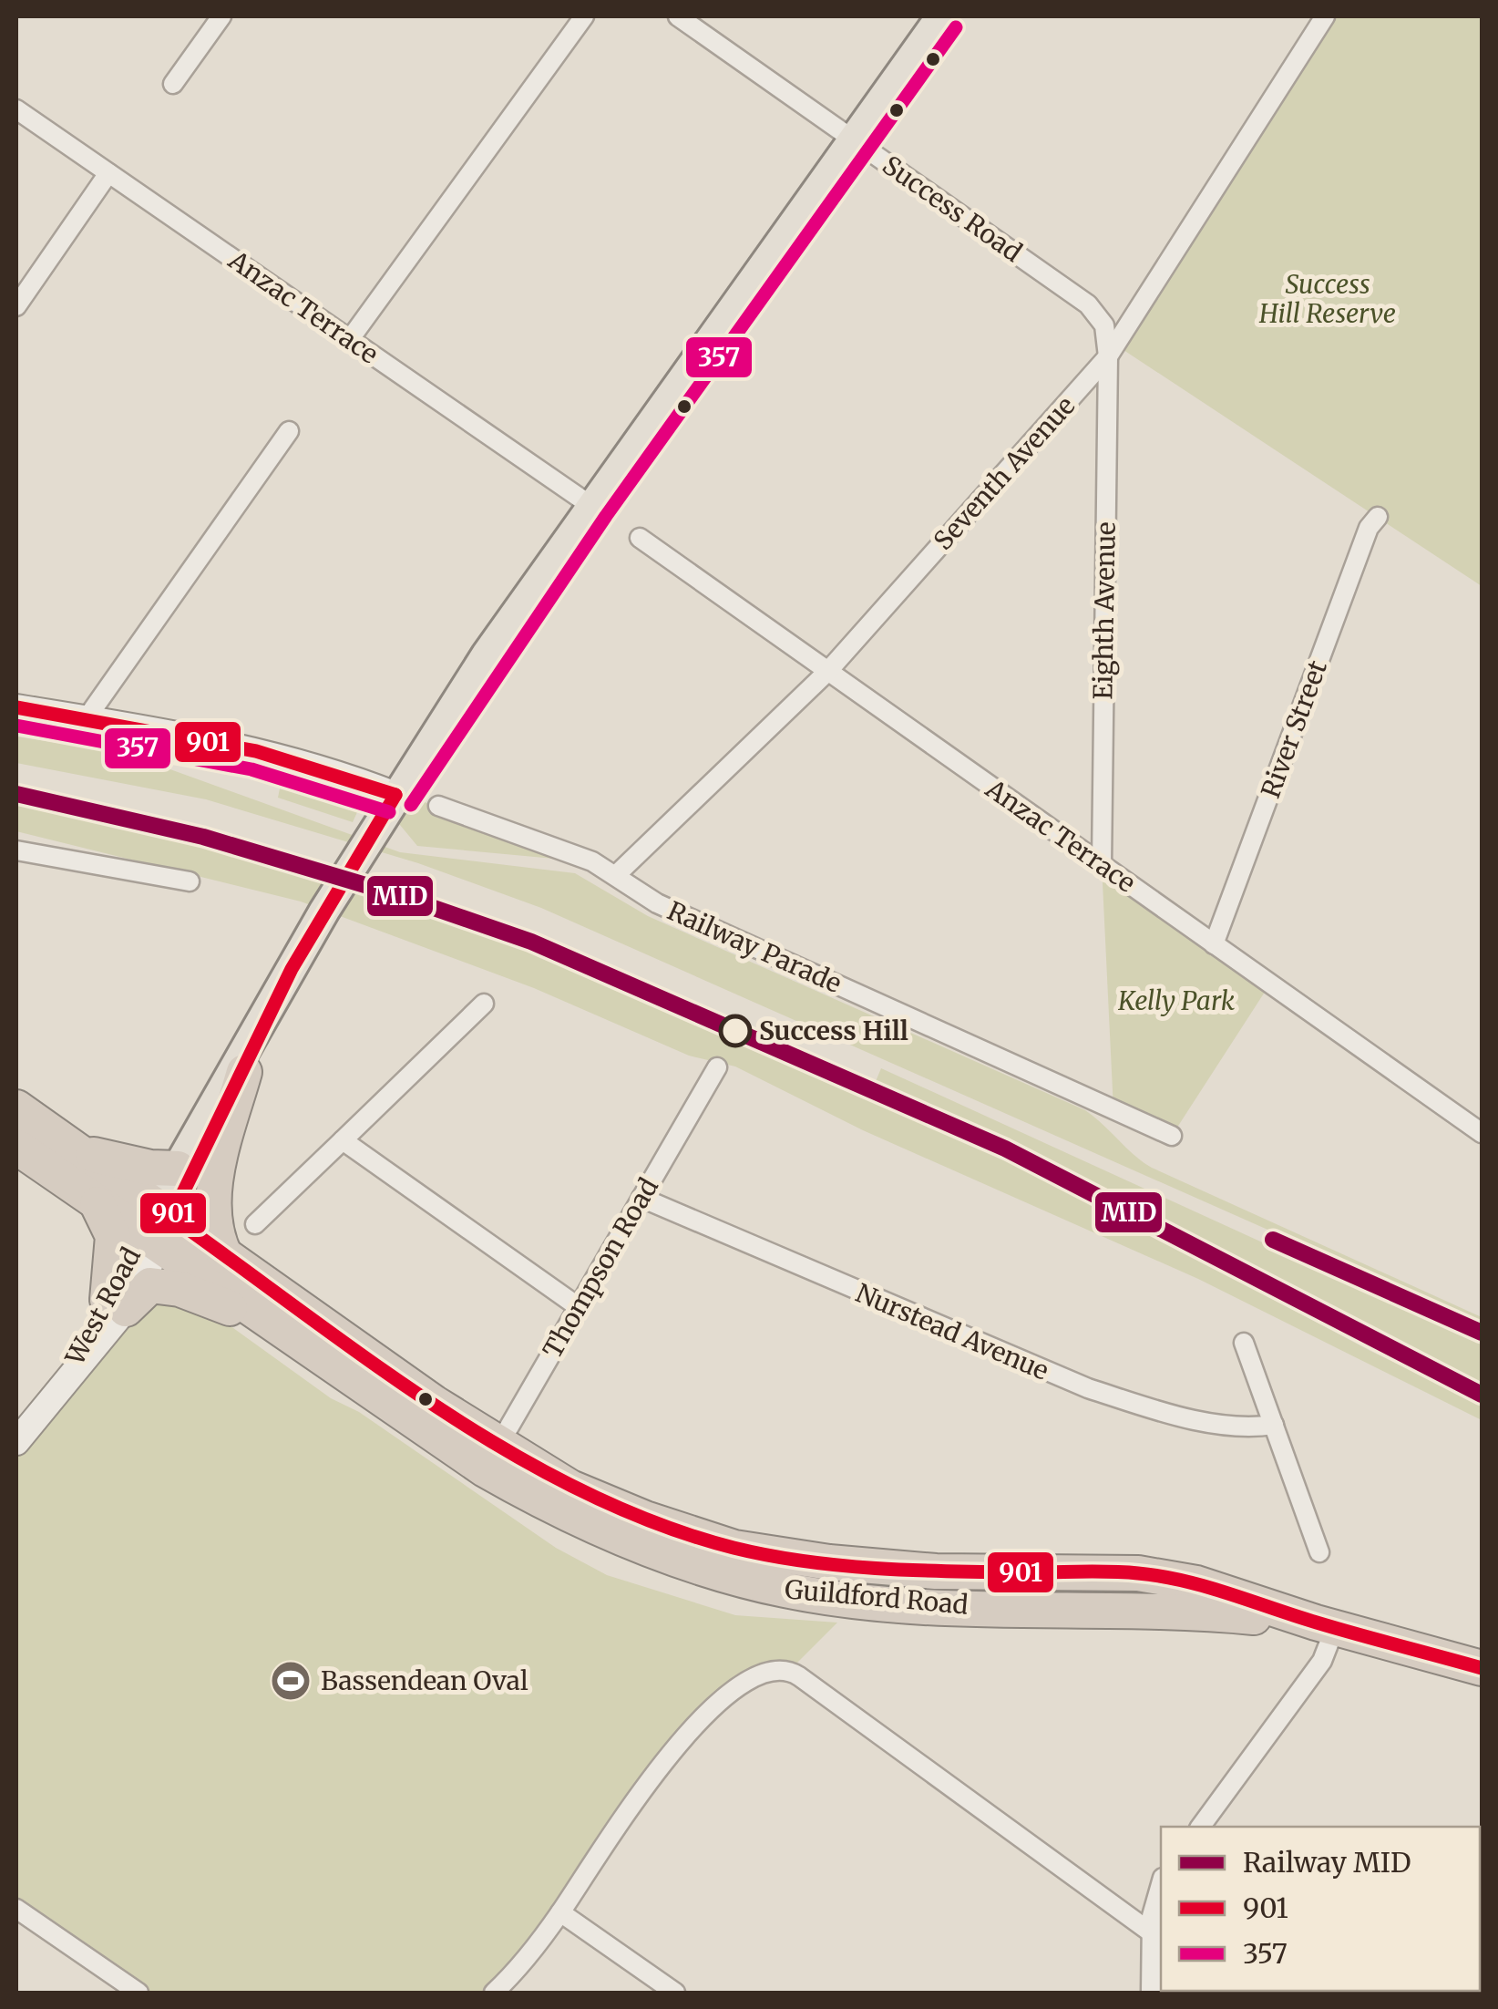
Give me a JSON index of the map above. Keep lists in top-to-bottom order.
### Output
{
  "streets": {
    "highway": ["Guildford Road"],
    "street": [
      "Success Road",
      "Anzac Terrace",
      "Seventh Avenue",
      "Eighth Avenue",
      "River Street",
      "Railway Parade",
      "Thompson Road",
      "West Road",
      "Nurstead Avenue"
    ]
  },
  "crossings": [
    ["Success Road", "Seventh Avenue"],
    ["Success Road", "Eighth Avenue"],
    ["Anzac Terrace", "Seventh Avenue"],
    ["Anzac Terrace", "Eighth Avenue"],
    ["Anzac Terrace", "River Street"],
    ["Seventh Avenue", "Eighth Avenue"],
    ["Seventh Avenue", "Railway Parade"],
    ["Thompson Road", "Nurstead Avenue"],
    ["Thompson Road", "Guildford Road"],
    ["West Road", "Guildford Road"]
  ],
  "parks": ["Success Hill Reserve", "Kelly Park"],
  "places": {
    "other": ["Success Hill"],
    "sports": ["Bassendean Oval"]
  },
  "lines": ["transit line 357", "transit line 901", "rail line MID"],
  "legend": ["Railway MID", "901", "357"]
}
